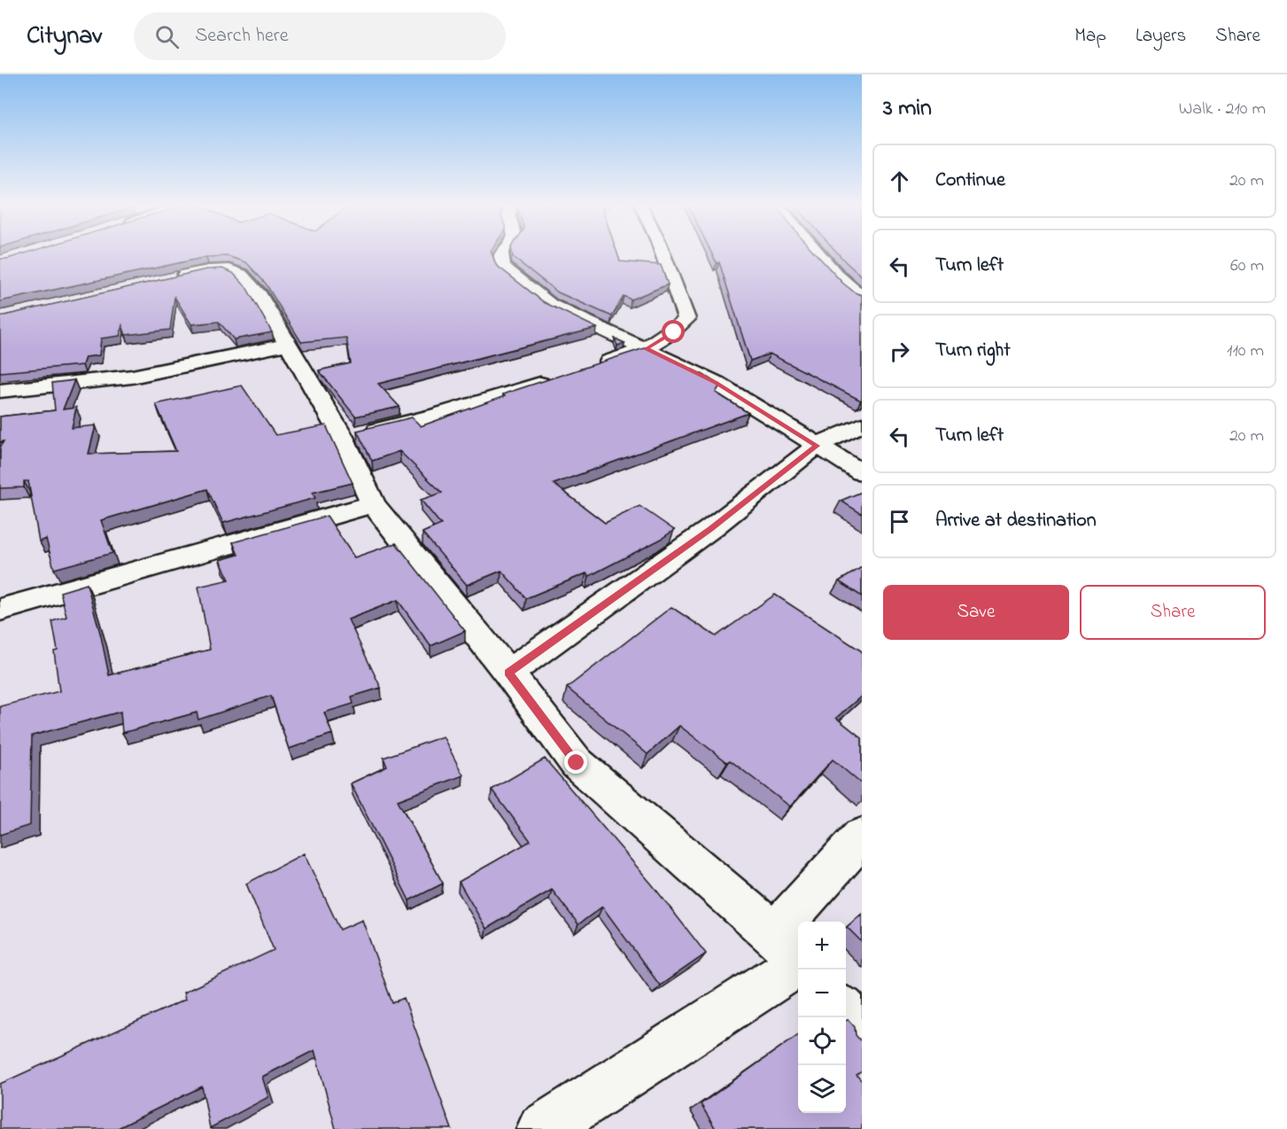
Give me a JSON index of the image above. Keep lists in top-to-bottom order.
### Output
{
  "page": {
    "header": "Citynav",
    "search": "Search here",
    "nav": ["Map", "Layers", "Share"],
    "heading": ["3 min", "Walk · 210 m"],
    "list": [
      ["Continue", "20 m"],
      ["Turn left", "60 m"],
      ["Turn right", "110 m"],
      ["Turn left", "20 m"],
      "Arrive at destination"
    ],
    "buttons": ["Save", "Share"],
    "map_buttons": ["+", "−"]
  }
}
